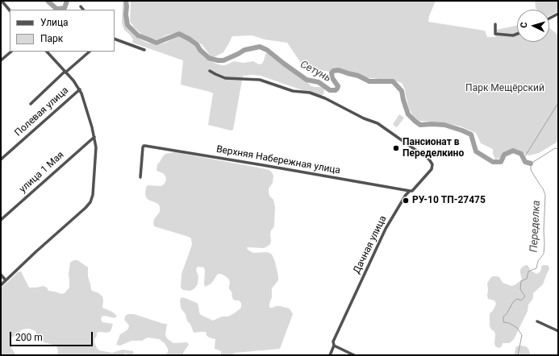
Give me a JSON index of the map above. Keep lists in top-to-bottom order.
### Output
{
  "streets": {
    "street": [
      "Полевая улица",
      "Верхняя Набережная улица",
      "улица 1 Мая",
      "Дачная улица"
    ]
  },
  "crossings": [
    ["Верхняя Набережная улица", "Дачная улица"]
  ],
  "water": ["Сетунь", "Переделка"],
  "parks": ["Парк Мещёрский"],
  "places": ["Пансионат в Переделкино", "РУ-10 ТП-27475"],
  "legend": ["Улица", "Парк"],
  "scale_bar": "200 m",
  "north": "left"
}
